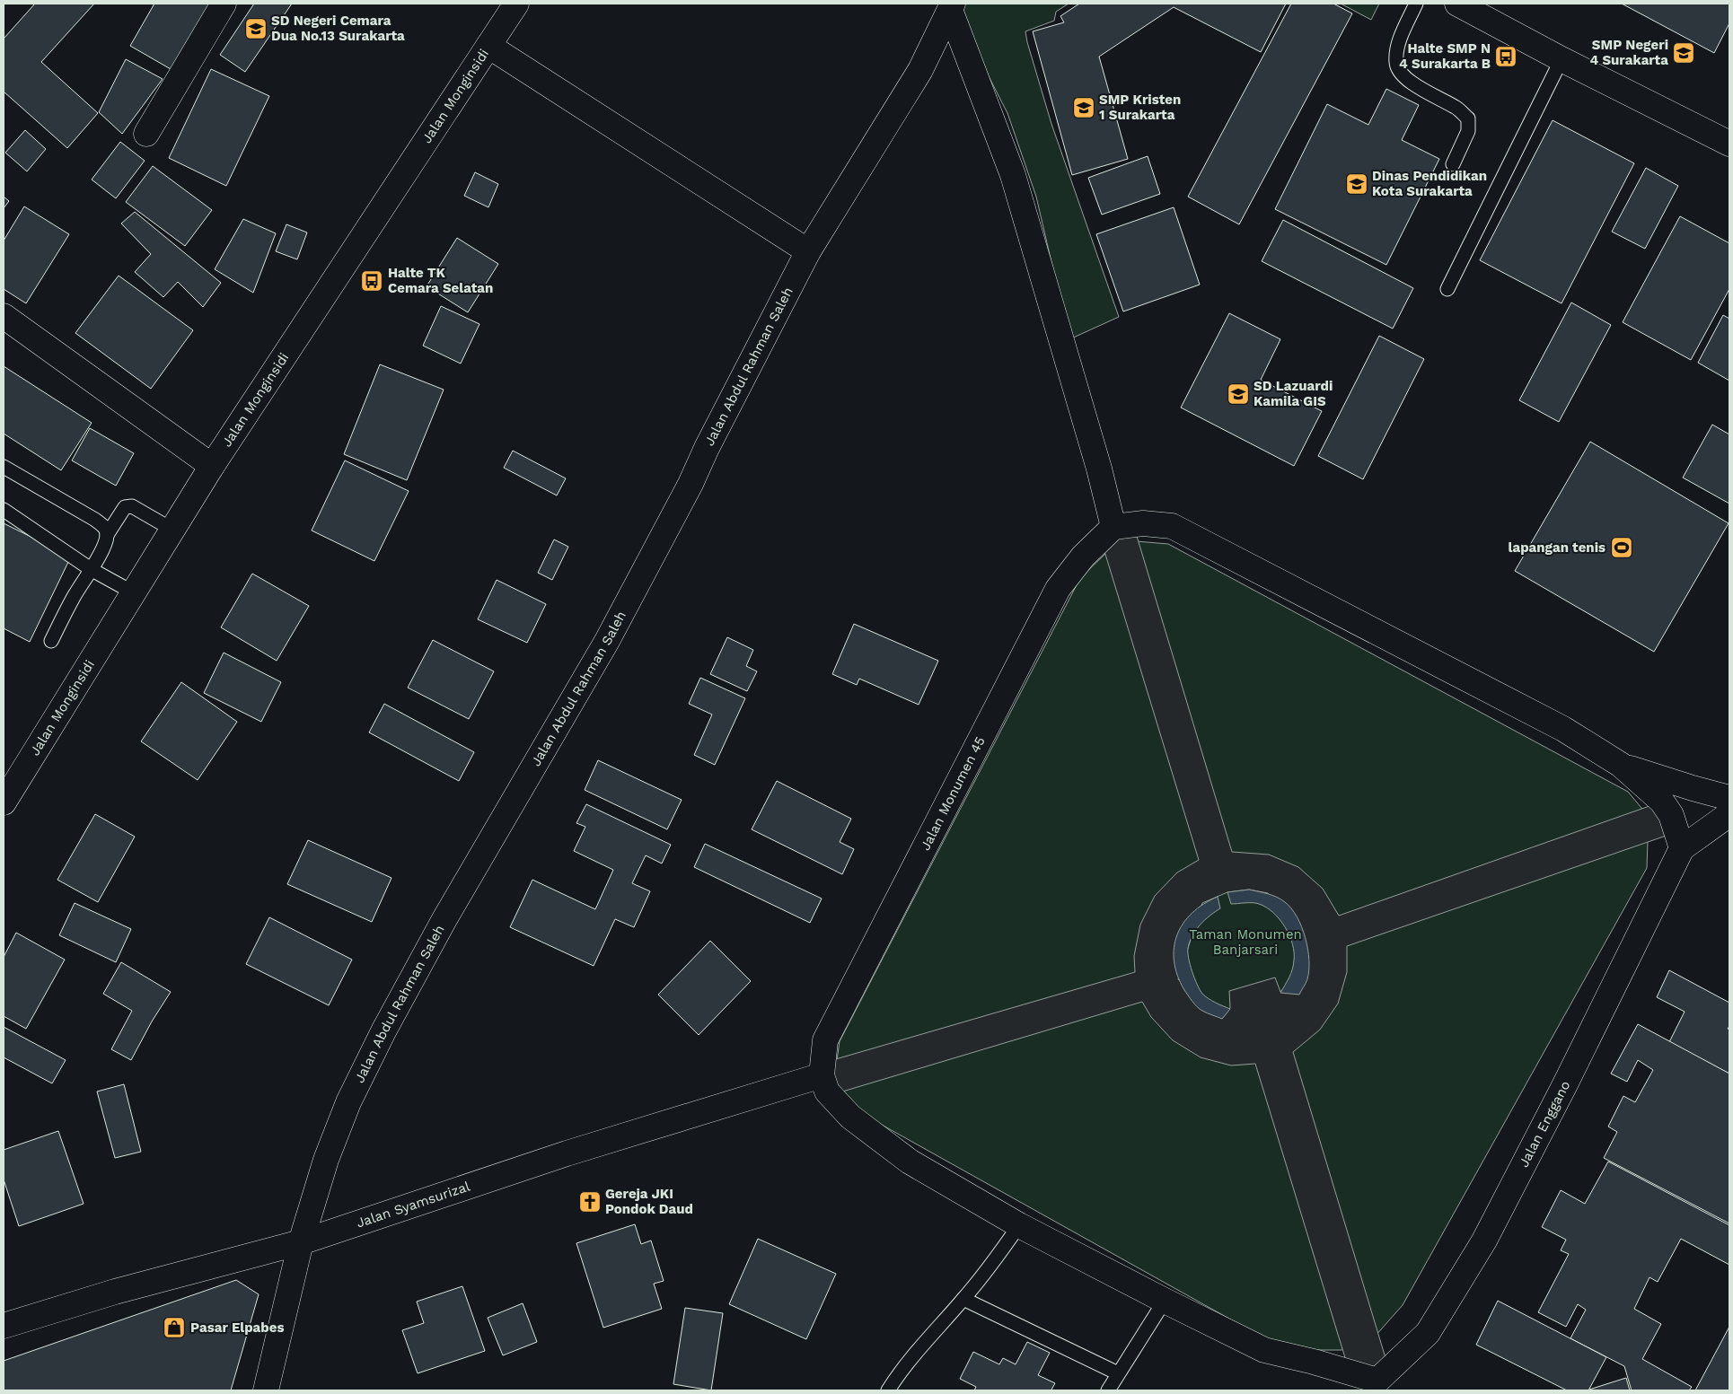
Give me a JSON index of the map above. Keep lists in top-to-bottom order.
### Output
{
  "streets": {
    "street": [
      "Jalan Monginsidi",
      "Jalan Abdul Rahman Saleh",
      "Jalan Monumen 45",
      "Jalan Enggano",
      "Jalan Syamsurizal"
    ]
  },
  "crossings": [
    ["Jalan Abdul Rahman Saleh", "Jalan Syamsurizal"],
    ["Jalan Monumen 45", "Jalan Syamsurizal"]
  ],
  "parks": ["Taman Monumen Banjarsari"],
  "places": {
    "school or university": [
      "SD Negeri Cemara Dua No.13 Surakarta",
      "SMP Negeri 4 Surakarta",
      "SMP Kristen 1 Surakarta",
      "Dinas Pendidikan Kota Surakarta",
      "SD Lazuardi Kamila GIS"
    ],
    "bus stop": ["Halte SMP N 4 Surakarta B", "Halte TK Cemara Selatan"],
    "sports": ["lapangan tenis"],
    "church": ["Gereja JKI Pondok Daud"],
    "shop": ["Pasar Elpabes"]
  }
}
